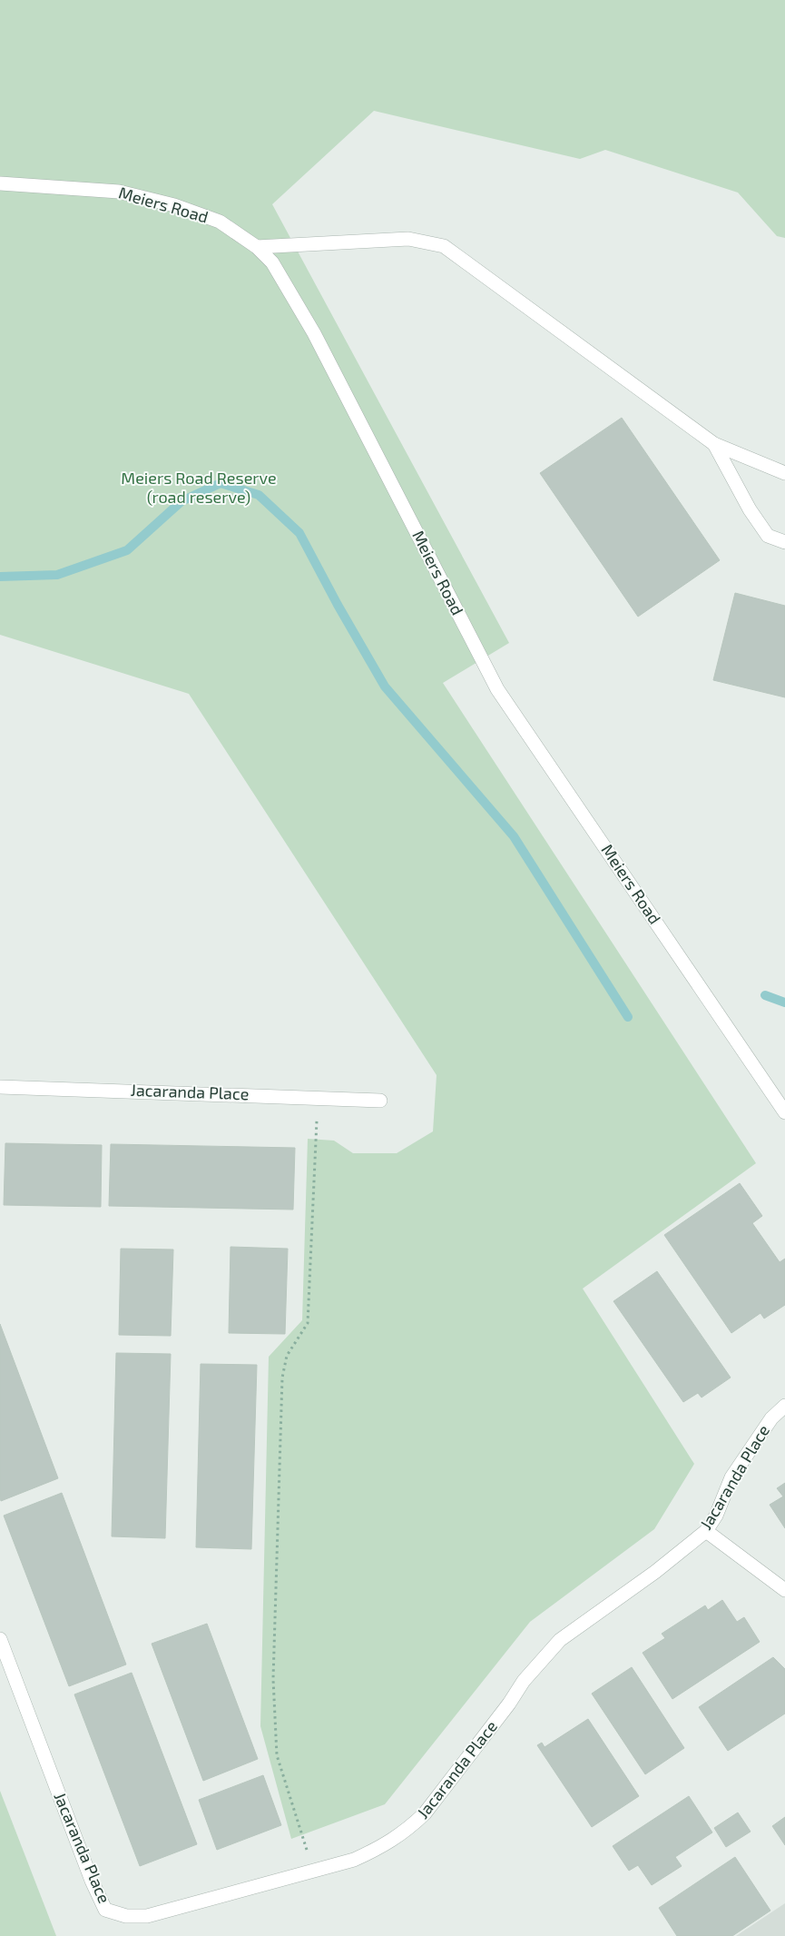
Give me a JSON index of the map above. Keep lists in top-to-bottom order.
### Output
{
  "streets": {
    "street": ["Meiers Road", "Jacaranda Place"]
  },
  "parks": ["Meiers Road Reserve (road reserve)"]
}
